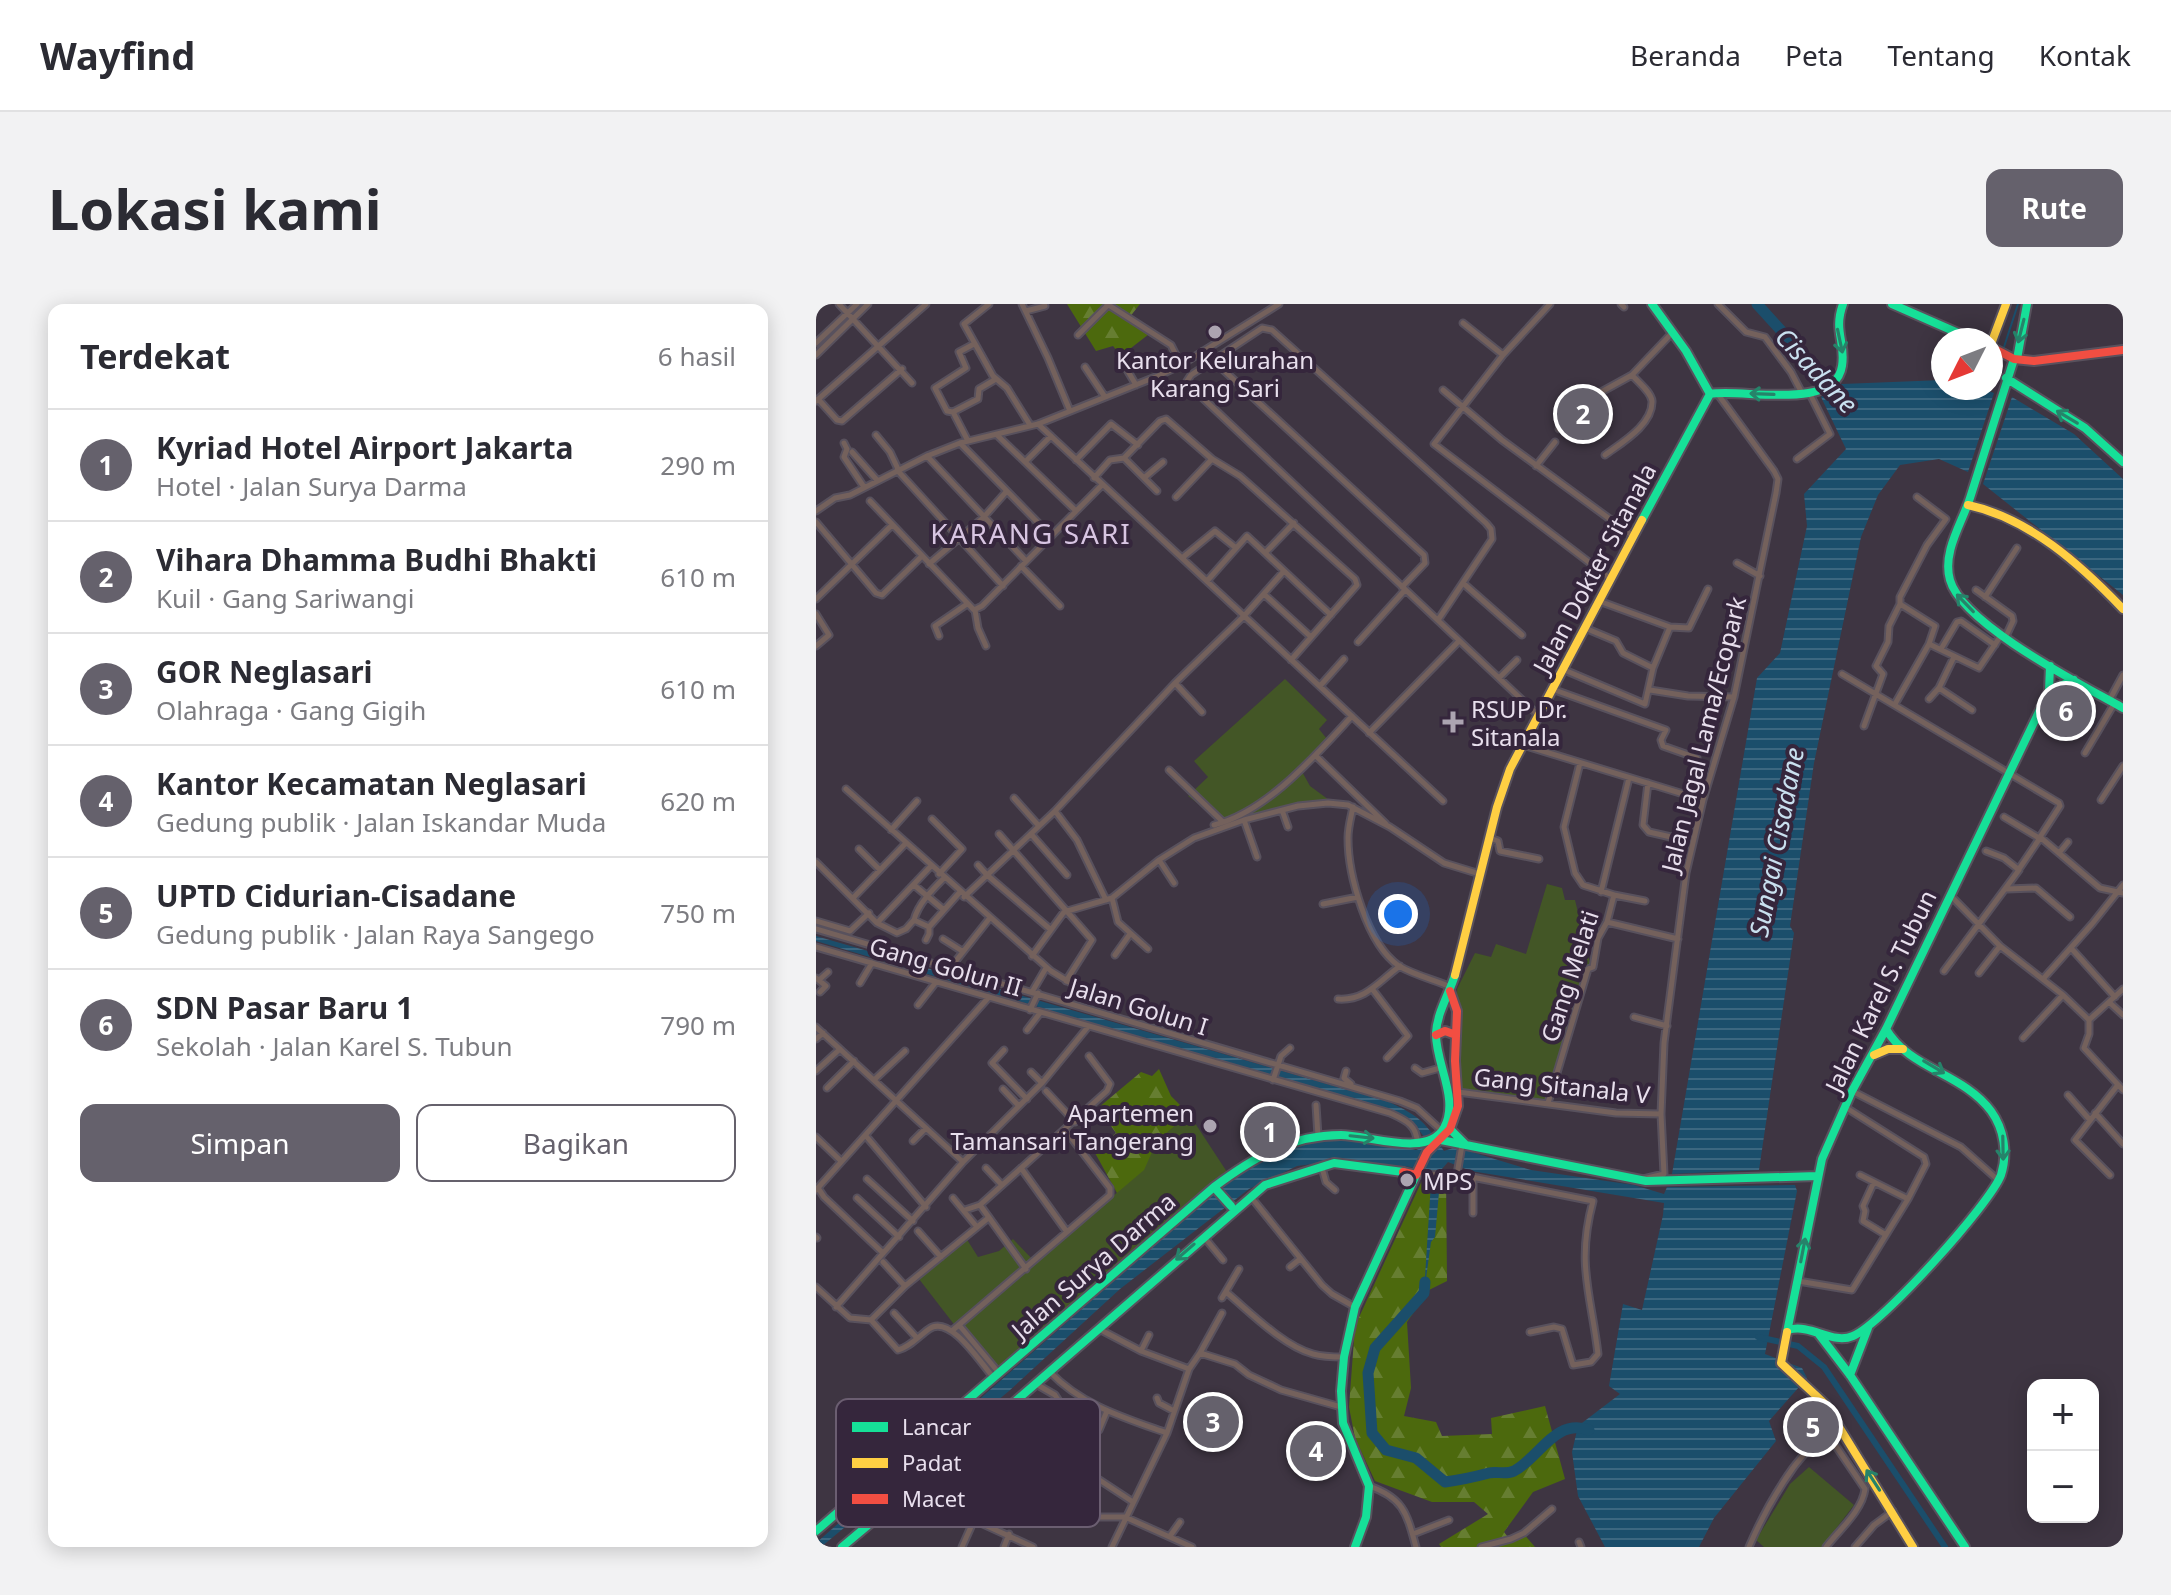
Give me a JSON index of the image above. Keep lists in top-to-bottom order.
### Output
{
  "streets": {
    "main road": ["Jalan Dokter Sitanala", "Jalan Karel S. Tubun", "Jalan Surya Darma"],
    "street": [
      "Jalan Jagal Lama/Ecopark",
      "Gang Golun II",
      "Gang Melati",
      "Jalan Golun I",
      "Gang Sitanala V"
    ]
  },
  "crossings": [
    ["Jalan Dokter Sitanala", "Jalan Jagal Lama/Ecopark"],
    ["Jalan Dokter Sitanala", "Jalan Golun I"],
    ["Jalan Dokter Sitanala", "Gang Sitanala V"],
    ["Jalan Jagal Lama/Ecopark", "Gang Sitanala V"],
    ["Gang Golun II", "Jalan Surya Darma"],
    ["Gang Melati", "Gang Sitanala V"]
  ],
  "districts": ["KARANG SARI"],
  "water": ["Cisadane", "Sungai Cisadane"],
  "places": {
    "other": ["Kantor Kelurahan Karang Sari", "Apartemen Tamansari Tangerang", "MPS"],
    "health": ["RSUP Dr. Sitanala"]
  },
  "legend": ["Lancar", "Padat", "Macet"],
  "north": "bottom left",
  "page": {
    "header": "Wayfind",
    "nav": [
      "Beranda",
      "Peta",
      "Tentang",
      "Kontak"
    ],
    "buttons": [
      "Rute",
      ["Simpan", "Bagikan"]
    ],
    "title": "Lokasi kami",
    "heading": ["Terdekat", "6 hasil"],
    "pins": [
      "2",
      "6",
      "1",
      "3",
      "5",
      "4"
    ],
    "list": [
      {
        "mark": "1",
        "name": "Kyriad Hotel Airport Jakarta",
        "note": "Hotel · Jalan Surya Darma",
        "value": "290 m"
      },
      {
        "mark": "2",
        "name": "Vihara Dhamma Budhi Bhakti",
        "note": "Kuil · Gang Sariwangi",
        "value": "610 m"
      },
      {
        "mark": "3",
        "name": "GOR Neglasari",
        "note": "Olahraga · Gang Gigih",
        "value": "610 m"
      },
      {
        "mark": "4",
        "name": "Kantor Kecamatan Neglasari",
        "note": "Gedung publik · Jalan Iskandar Muda",
        "value": "620 m"
      },
      {
        "mark": "5",
        "name": "UPTD Cidurian-Cisadane",
        "note": "Gedung publik · Jalan Raya Sangego",
        "value": "750 m"
      },
      {
        "mark": "6",
        "name": "SDN Pasar Baru 1",
        "note": "Sekolah · Jalan Karel S. Tubun",
        "value": "790 m"
      }
    ],
    "map_buttons": ["+", "−"]
  }
}
